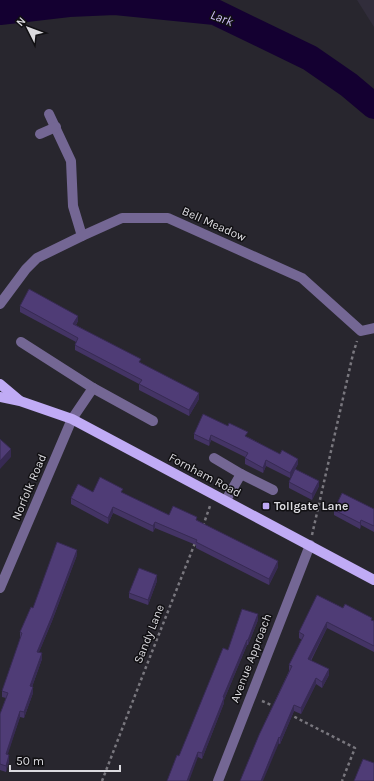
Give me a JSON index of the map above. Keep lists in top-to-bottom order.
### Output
{
  "streets": {
    "main road": ["Fornham Road"],
    "street": ["Bell Meadow", "Norfolk Road", "Avenue Approach"],
    "path": ["Sandy Lane"]
  },
  "crossings": [
    ["Fornham Road", "Norfolk Road"],
    ["Fornham Road", "Avenue Approach"]
  ],
  "water": ["Lark"],
  "places": {
    "transit": ["Tollgate Lane"]
  },
  "scale_bar": "50 m",
  "north": "top left"
}
